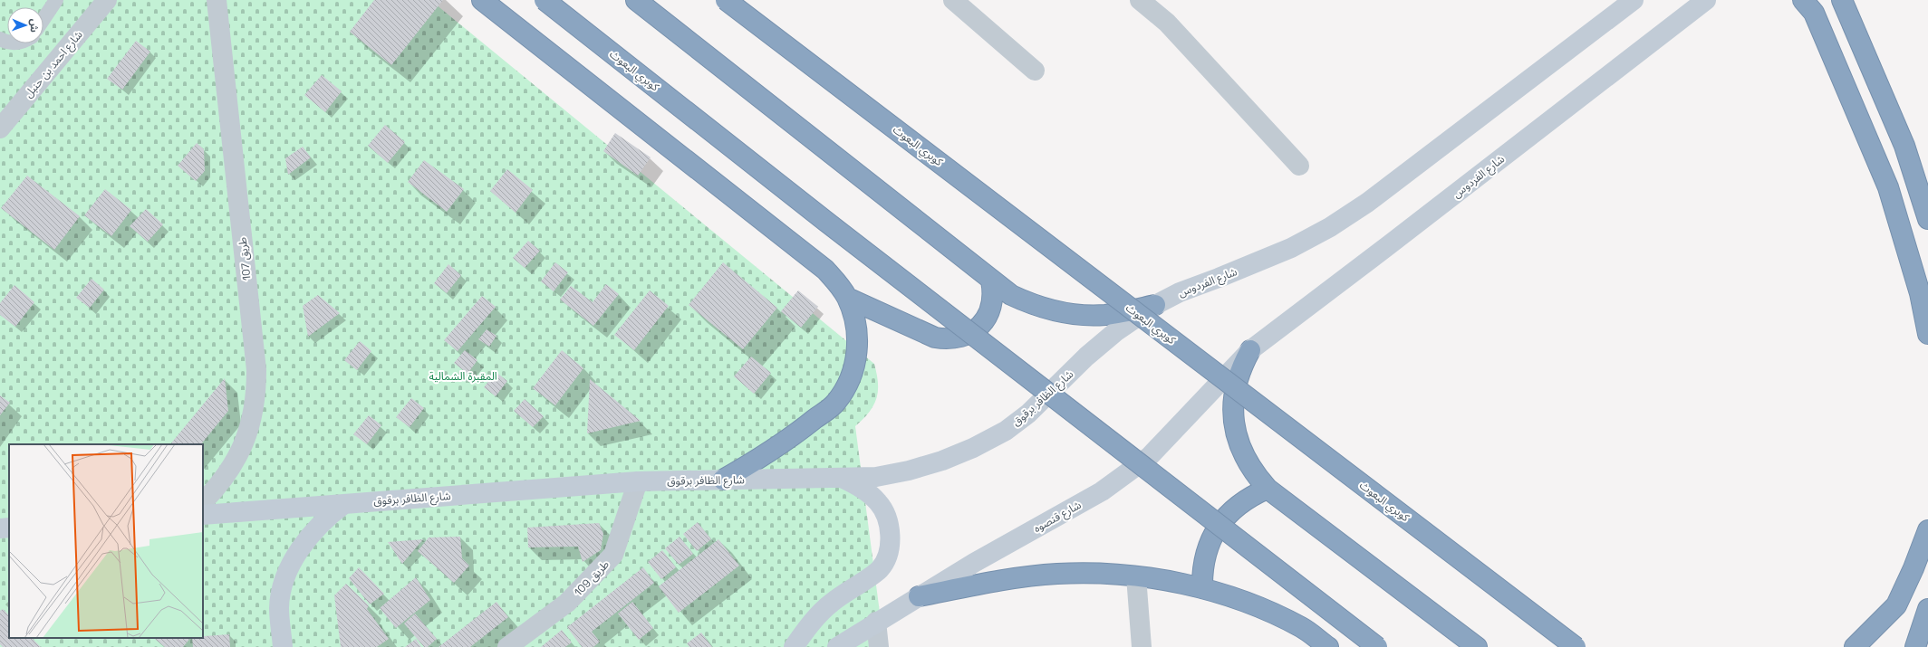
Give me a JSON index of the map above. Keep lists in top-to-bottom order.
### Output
{
  "streets": {
    "highway": ["كوبري البعوث"],
    "main road": ["شارع الفردوس", "شارع الظافر برقوق", "شارع قنصوه"],
    "street": ["شارع احمد بن حنبل", "طريق 107", "طريق 109"]
  },
  "crossings": [
    ["شارع الفردوس", "شارع الظافر برقوق"],
    ["شارع الفردوس", "شارع قنصوه"],
    ["شارع الظافر برقوق", "طريق 109"]
  ],
  "parks": ["المقبرة الشمالية"],
  "north": "right"
}
